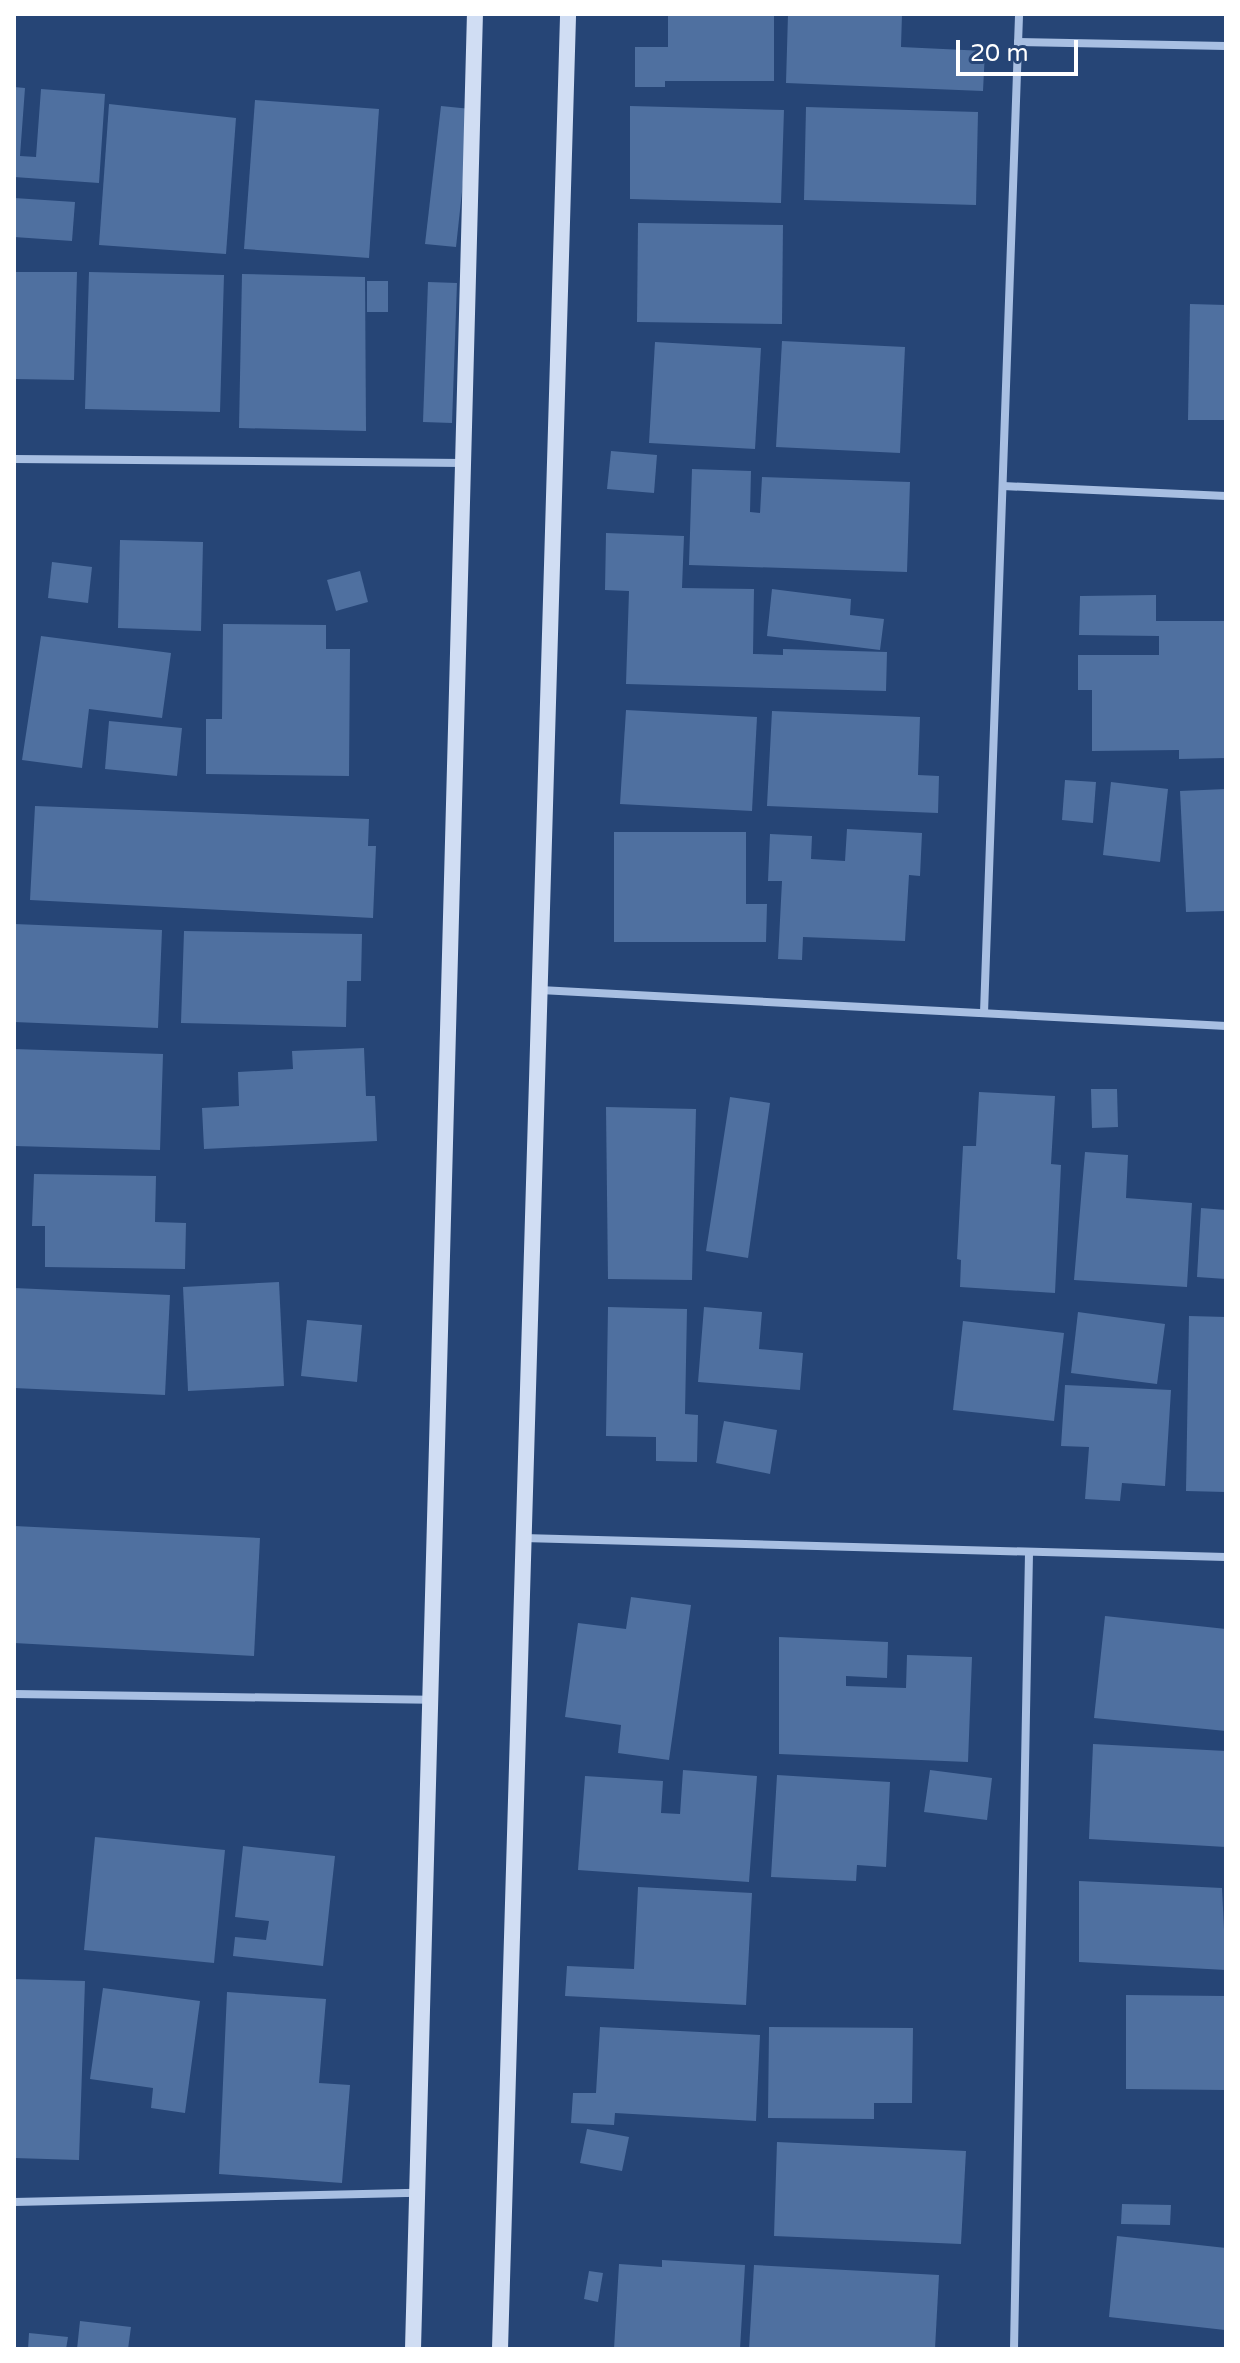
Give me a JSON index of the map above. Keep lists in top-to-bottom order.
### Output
{
  "scale_bar": "20 m"
}
